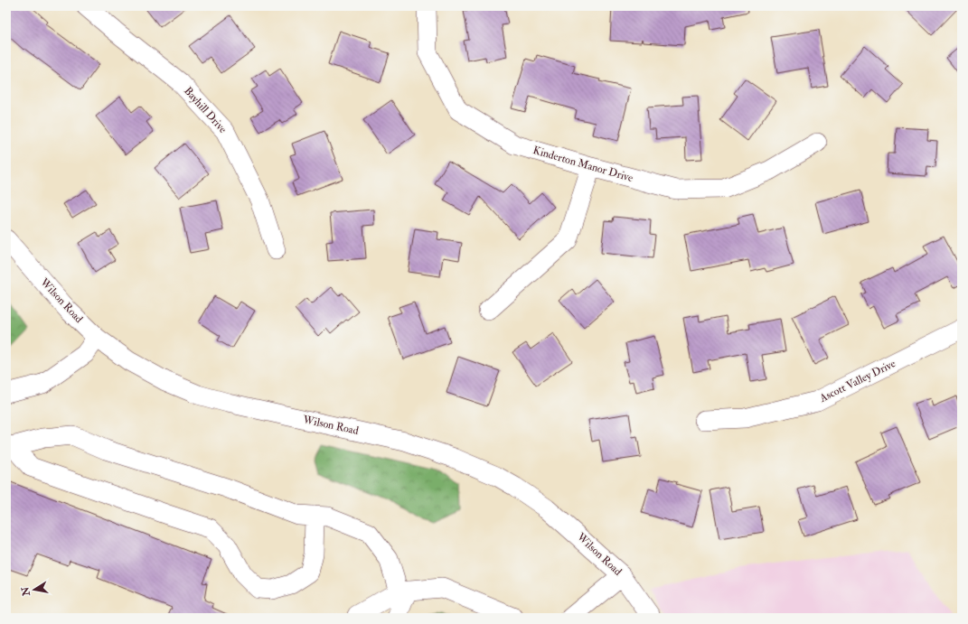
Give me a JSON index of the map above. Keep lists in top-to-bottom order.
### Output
{
  "streets": {
    "street": [
      "Bayhill Drive",
      "Kinderton Manor Drive",
      "Wilson Road",
      "Ascott Valley Drive"
    ]
  },
  "north": "left"
}
